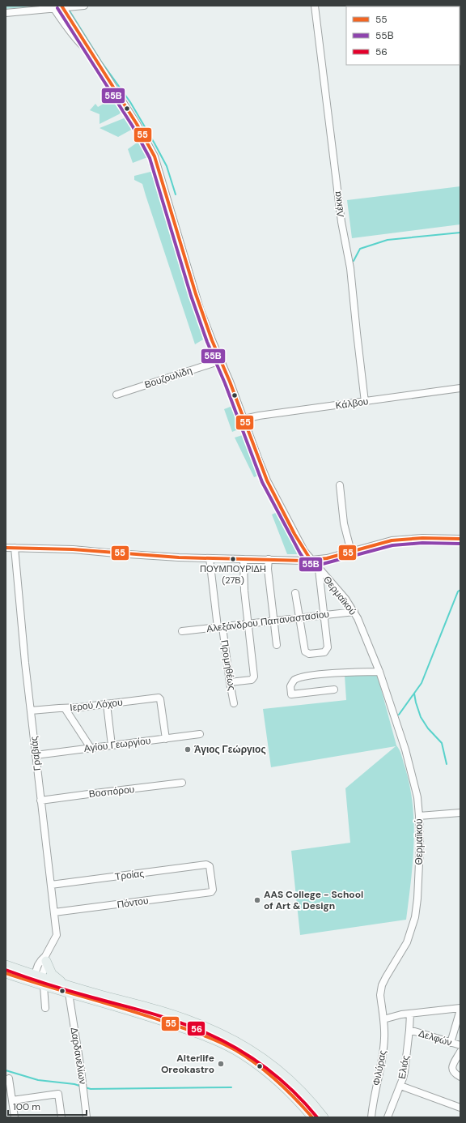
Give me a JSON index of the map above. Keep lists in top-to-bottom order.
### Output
{
  "streets": {
    "street": [
      "Λέκκα",
      "Βουζουλίδη",
      "Κάλβου",
      "Θερμαϊκού",
      "Αλεξάνδρου Παπαναστασίου",
      "Προμηθέως",
      "Ιερού Λόχου",
      "Αγίου Γεωργίου",
      "Γραβιάς",
      "Βοσπόρου",
      "Τροίας",
      "Πόντου",
      "Δελφών",
      "Δαρδανελίων",
      "Ελιάς",
      "Φιλύρας"
    ]
  },
  "crossings": [
    ["Λέκκα", "Κάλβου"],
    ["Βουζουλίδη", "Θερμαϊκού"],
    ["Κάλβου", "Θερμαϊκού"],
    ["Θερμαϊκού", "Αλεξάνδρου Παπαναστασίου"],
    ["Θερμαϊκού", "Φιλύρας"],
    ["Αλεξάνδρου Παπαναστασίου", "Προμηθέως"],
    ["Ιερού Λόχου", "Αγίου Γεωργίου"],
    ["Ιερού Λόχου", "Γραβιάς"],
    ["Αγίου Γεωργίου", "Γραβιάς"],
    ["Γραβιάς", "Βοσπόρου"],
    ["Γραβιάς", "Τροίας"],
    ["Γραβιάς", "Πόντου"],
    ["Τροίας", "Πόντου"],
    ["Δελφών", "Ελιάς"]
  ],
  "places": [
    "ΠΟΥΜΠΟΥΡΙΔΗ (27Β)",
    "Άγιος Γεώργιος",
    "AAS College - School of Art & Design",
    "Alterlife Oreokastro"
  ],
  "lines": ["transit line 55", "transit line 55Β", "transit line 56"],
  "legend": ["55", "55Β", "56"],
  "scale_bar": "100 m"
}
